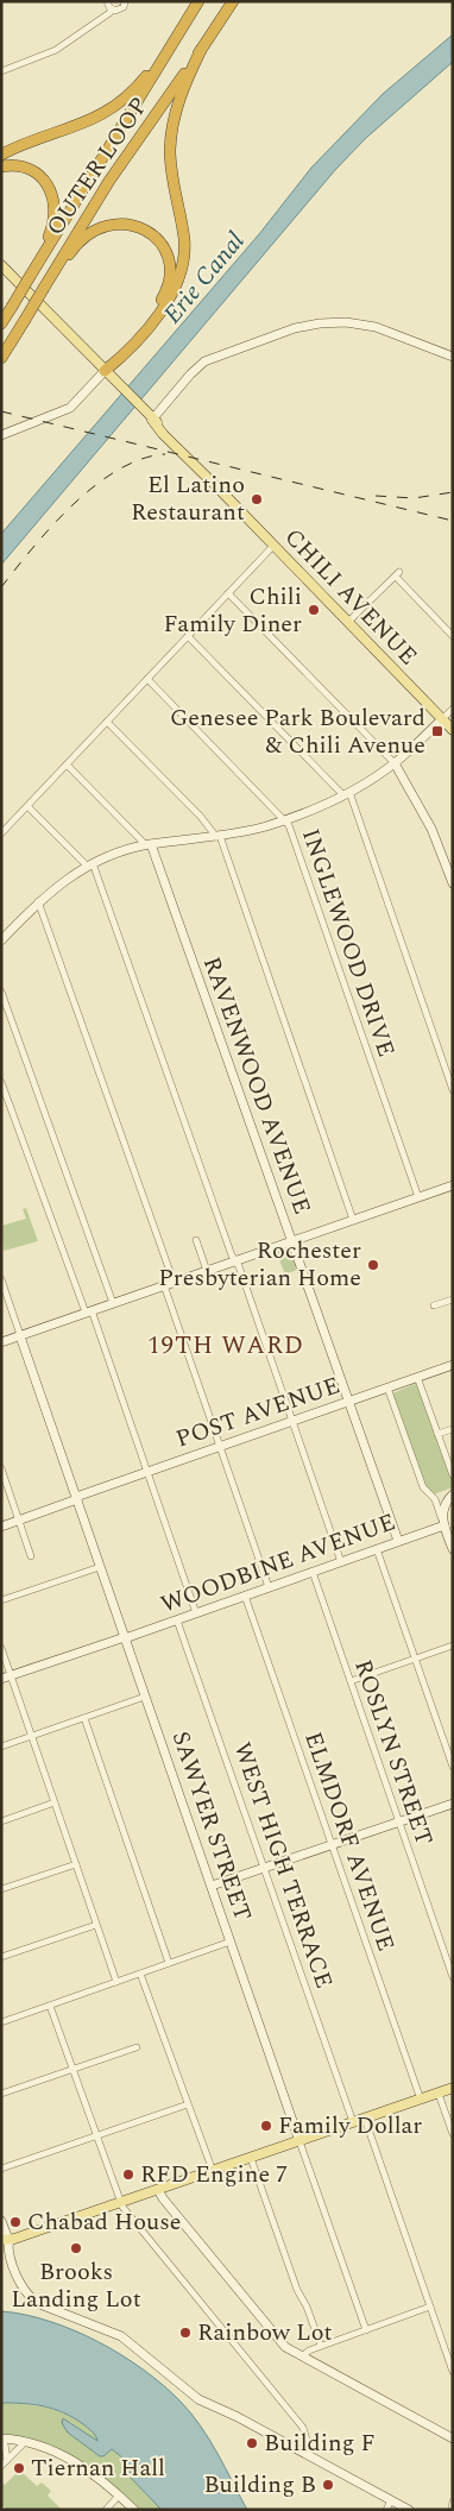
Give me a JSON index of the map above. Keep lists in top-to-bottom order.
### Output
{
  "streets": {
    "highway": ["OUTER LOOP"],
    "main road": ["CHILI AVENUE"],
    "street": [
      "INGLEWOOD DRIVE",
      "RAVENWOOD AVENUE",
      "POST AVENUE",
      "WOODBINE AVENUE",
      "ROSLYN STREET",
      "SAWYER STREET",
      "ELMDORF AVENUE",
      "WEST HIGH TERRACE"
    ]
  },
  "crossings": [
    ["RAVENWOOD AVENUE", "POST AVENUE"],
    ["RAVENWOOD AVENUE", "WOODBINE AVENUE"],
    ["POST AVENUE", "SAWYER STREET"],
    ["WOODBINE AVENUE", "ROSLYN STREET"],
    ["WOODBINE AVENUE", "SAWYER STREET"],
    ["WOODBINE AVENUE", "ELMDORF AVENUE"],
    ["WOODBINE AVENUE", "WEST HIGH TERRACE"]
  ],
  "districts": ["19TH WARD"],
  "water": ["Erie Canal"],
  "places": {
    "other": [
      "El Latino Restaurant",
      "Chili Family Diner",
      "Rochester Presbyterian Home",
      "Family Dollar",
      "RFD Engine 7",
      "Chabad House",
      "Brooks Landing Lot",
      "Rainbow Lot",
      "Building F",
      "Tiernan Hall",
      "Building B"
    ],
    "transit": ["Genesee Park Boulevard & Chili Avenue"]
  }
}
